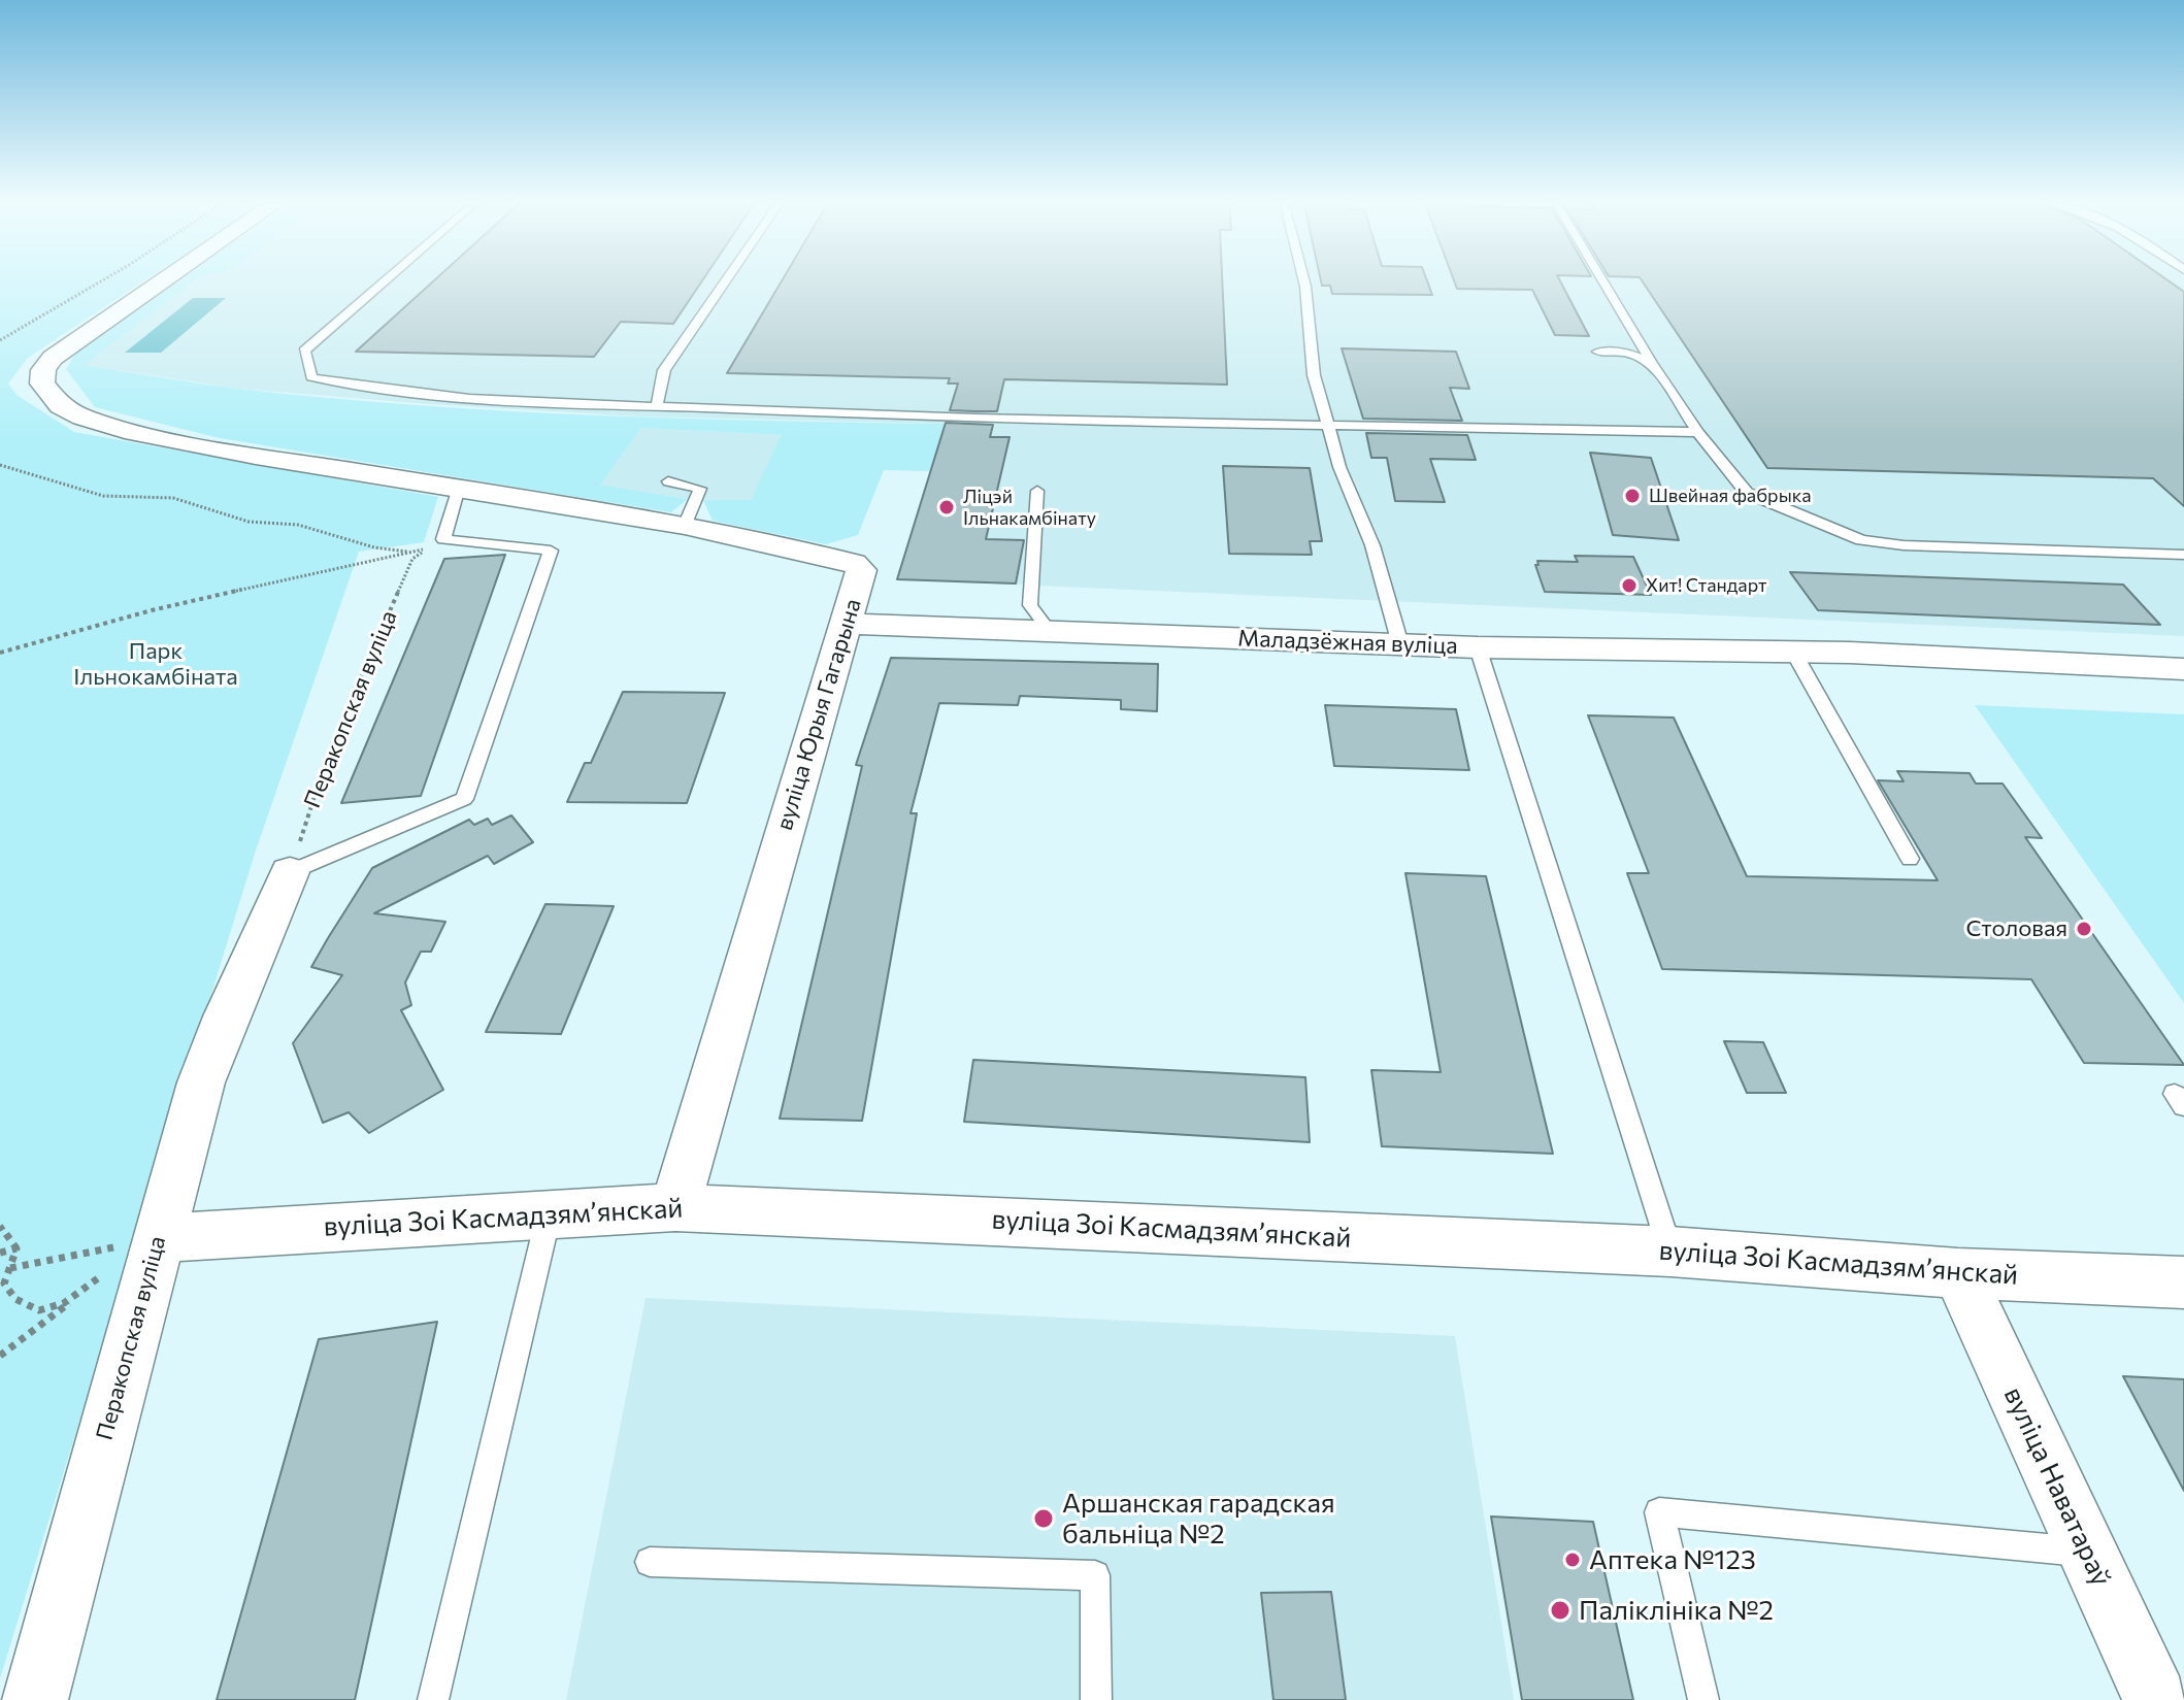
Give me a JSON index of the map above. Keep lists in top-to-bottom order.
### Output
{
  "streets": {
    "street": [
      "Маладзёжная вуліца",
      "Перакопская вуліца",
      "вуліца Юрыя Гагарына",
      "вуліца Зоі Касмадзямʼянскай",
      "вуліца Наватараў"
    ]
  },
  "crossings": [
    ["Маладзёжная вуліца", "вуліца Юрыя Гагарына"],
    ["Перакопская вуліца", "вуліца Зоі Касмадзямʼянскай"],
    ["вуліца Юрыя Гагарына", "вуліца Зоі Касмадзямʼянскай"],
    ["вуліца Зоі Касмадзямʼянскай", "вуліца Наватараў"]
  ],
  "parks": ["Парк Ільнокамбіната"],
  "places": [
    "Швейная фабрыка",
    "Ліцэй Ільнакамбінату",
    "Хит! Стандарт",
    "Столовая",
    "Аршанская гарадская бальніца №2",
    "Аптека №123",
    "Паліклініка №2"
  ]
}
